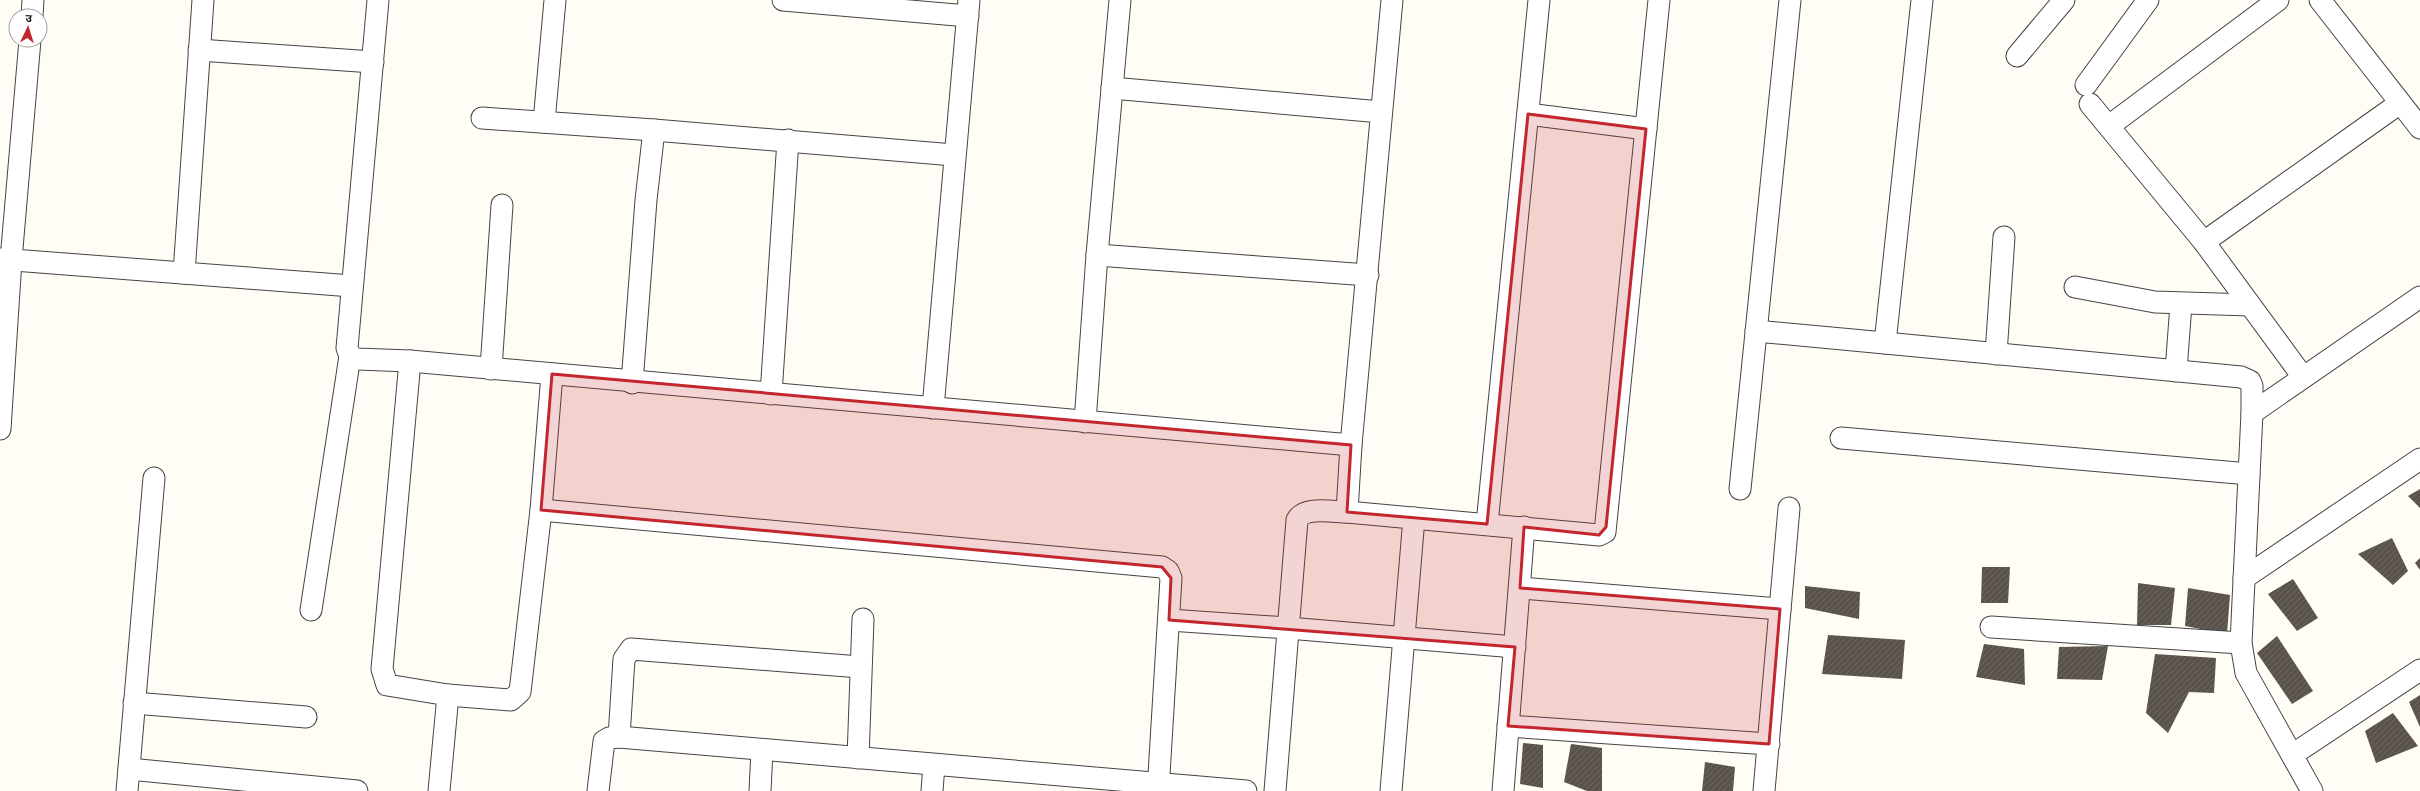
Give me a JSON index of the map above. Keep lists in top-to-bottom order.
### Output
{
  "north": "top"
}
